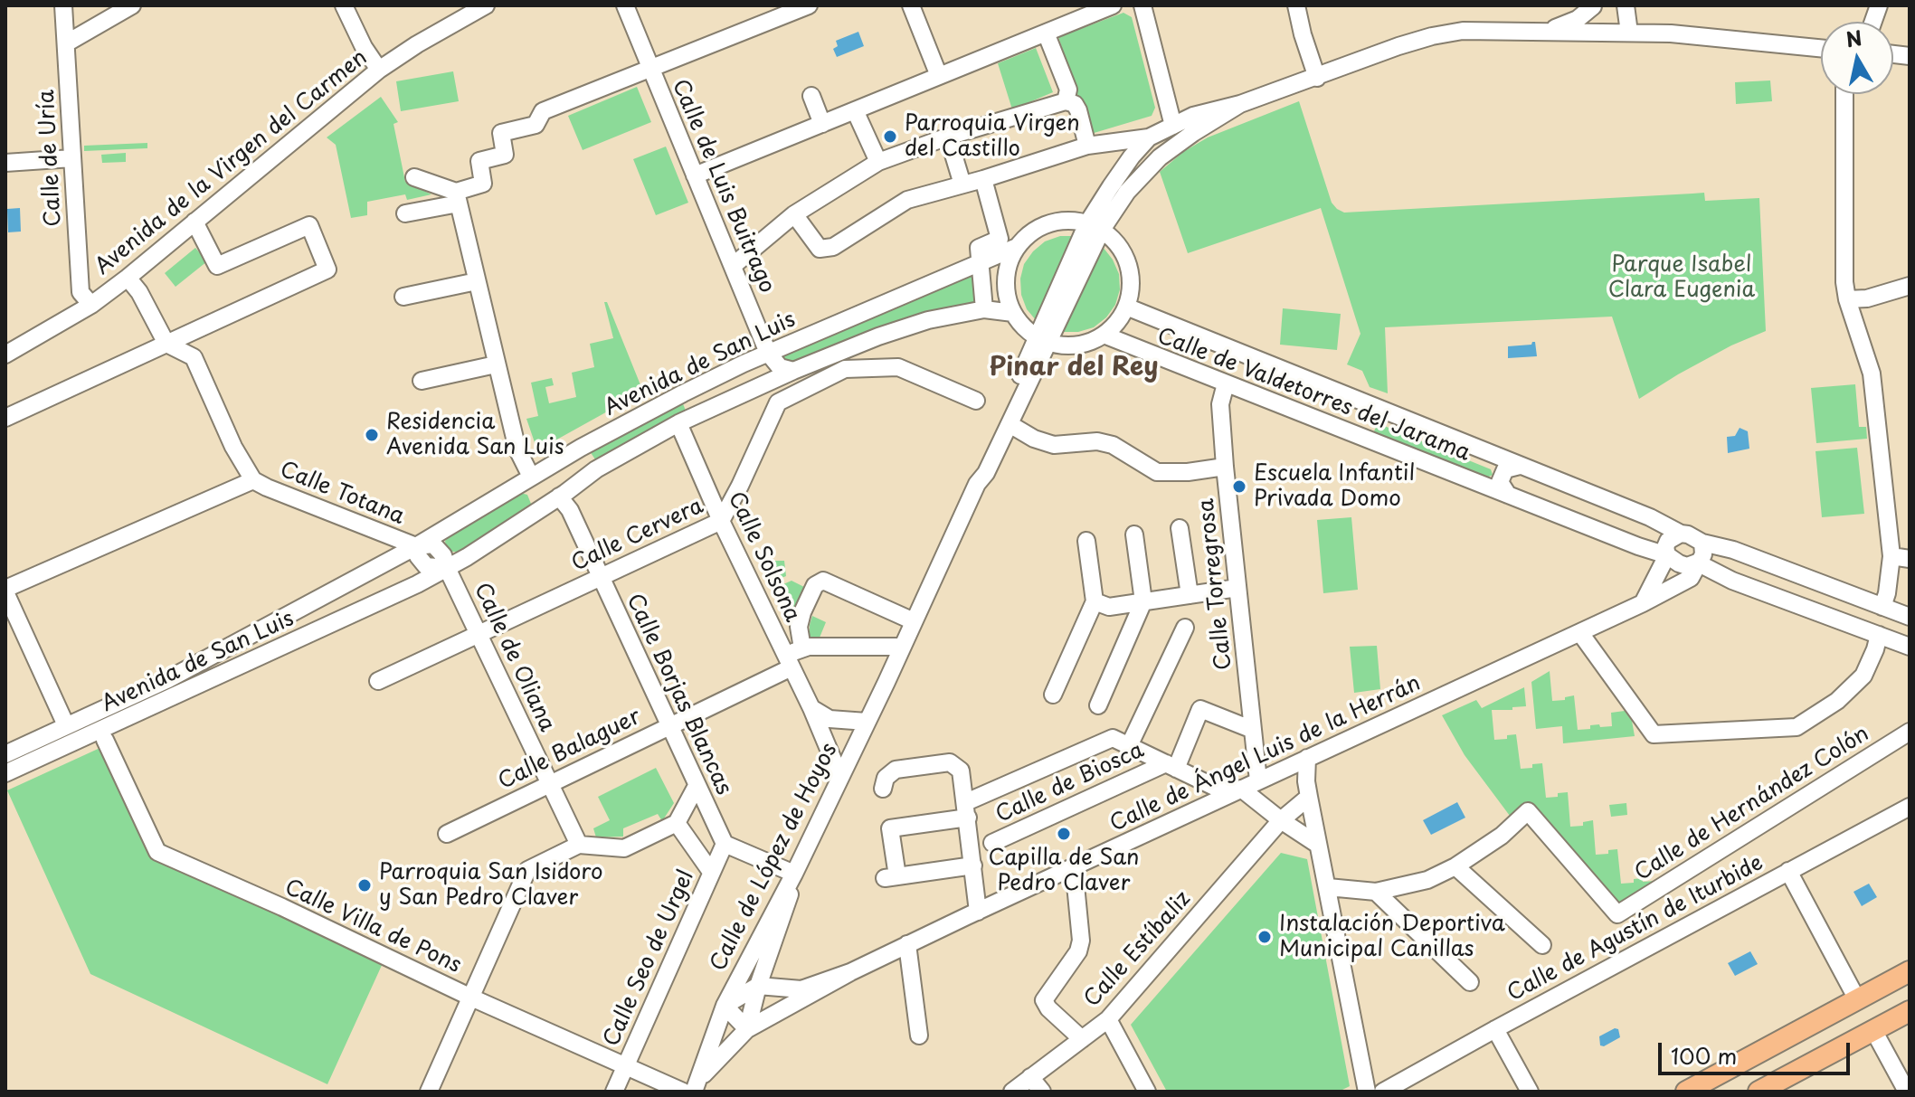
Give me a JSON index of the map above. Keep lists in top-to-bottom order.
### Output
{
  "streets": {
    "street": [
      "Calle de Uría",
      "Avenida de la Virgen del Carmen",
      "Calle de Luis Buitrago",
      "Avenida de San Luis",
      "Calle de Valdetorres del Jarama",
      "Calle Totana",
      "Calle Cervera",
      "Calle Solsona",
      "Calle Torregrosa",
      "Calle de Oliana",
      "Calle Borjas Blancas",
      "Calle Balaguer",
      "Calle de Ángel Luis de la Herrán",
      "Calle de Biosca",
      "Calle de Hernández Colón",
      "Calle de López de Hoyos",
      "Calle Villa de Pons",
      "Calle de Agustín de Iturbide",
      "Calle Estíbaliz",
      "Calle Seo de Urgel"
    ]
  },
  "crossings": [
    ["Calle de Uría", "Avenida de la Virgen del Carmen"],
    ["Calle de Luis Buitrago", "Avenida de San Luis"],
    ["Avenida de San Luis", "Calle Totana"],
    ["Avenida de San Luis", "Calle Solsona"],
    ["Avenida de San Luis", "Calle de Oliana"],
    ["Avenida de San Luis", "Calle Borjas Blancas"],
    ["Calle de Valdetorres del Jarama", "Calle Torregrosa"],
    ["Calle de Valdetorres del Jarama", "Calle de Ángel Luis de la Herrán"],
    ["Calle Cervera", "Calle Solsona"],
    ["Calle Cervera", "Calle de Oliana"],
    ["Calle Cervera", "Calle Borjas Blancas"],
    ["Calle Solsona", "Calle Balaguer"],
    ["Calle Solsona", "Calle de López de Hoyos"],
    ["Calle Torregrosa", "Calle de Ángel Luis de la Herrán"],
    ["Calle de Oliana", "Calle Balaguer"],
    ["Calle Borjas Blancas", "Calle Balaguer"],
    ["Calle Borjas Blancas", "Calle Seo de Urgel"],
    ["Calle de Ángel Luis de la Herrán", "Calle de Biosca"],
    ["Calle de Biosca", "Calle Estíbaliz"],
    ["Calle Villa de Pons", "Calle Seo de Urgel"]
  ],
  "districts": ["Pinar del Rey"],
  "parks": ["Parque Isabel Clara Eugenia"],
  "places": [
    "Parroquia Virgen del Castillo",
    "Residencia Avenida San Luis",
    "Escuela Infantil Privada Domo",
    "Capilla de San Pedro Claver",
    "Parroquia San Isidoro y San Pedro Claver",
    "Instalación Deportiva Municipal Canillas"
  ],
  "scale_bar": "100 m",
  "north": "top"
}
